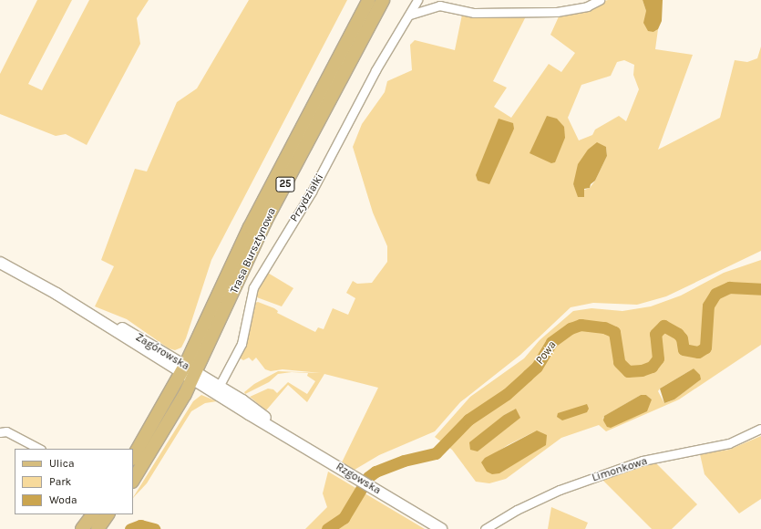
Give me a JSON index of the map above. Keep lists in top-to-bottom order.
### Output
{
  "streets": {
    "main road": ["25", "Trasa Bursztynowa"],
    "street": [
      "Przydziałki",
      "Zagórowska",
      "Limonkowa",
      "Rzgowska"
    ]
  },
  "crossings": [
    ["Przydziałki", "Zagórowska"],
    ["Trasa Bursztynowa", "Zagórowska"],
    ["Zagórowska", "Rzgowska"]
  ],
  "water": ["Powa"],
  "legend": ["Ulica", "Park", "Woda"]
}
